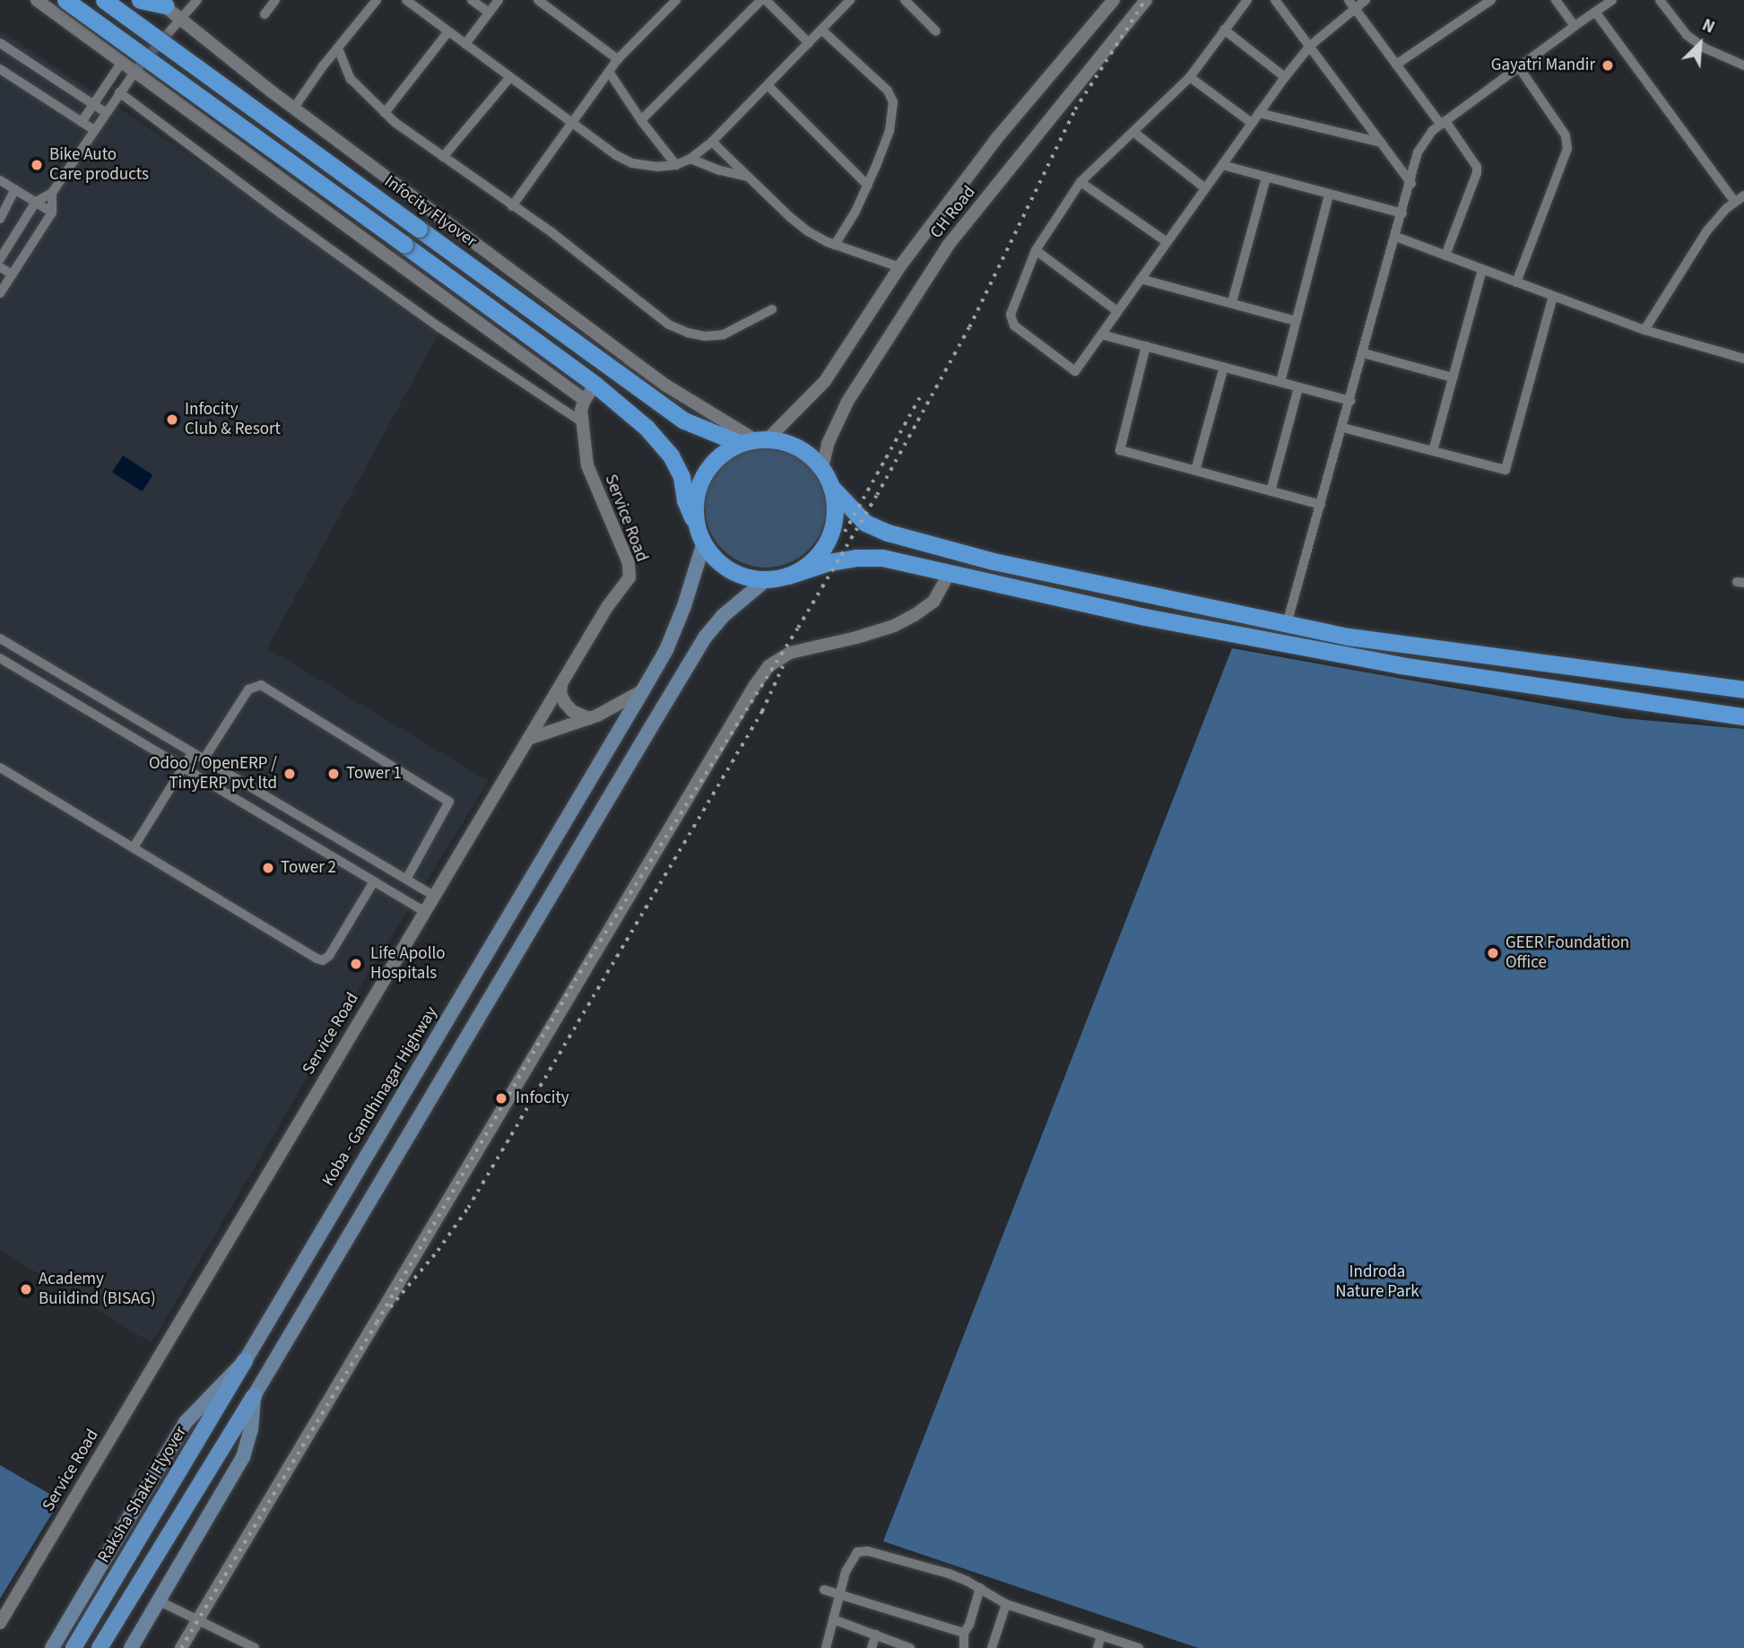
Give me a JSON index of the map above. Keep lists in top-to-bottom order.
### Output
{
  "streets": {
    "highway": ["Infocity Flyover"],
    "main road": ["Koba - Gandhinagar Highway", "Raksha Shakti Flyover"],
    "street": ["CH Road", "Service Road"]
  },
  "crossings": [
    ["Infocity Flyover", "CH Road"],
    ["Infocity Flyover", "Koba - Gandhinagar Highway"],
    ["CH Road", "Koba - Gandhinagar Highway"],
    ["Koba - Gandhinagar Highway", "Raksha Shakti Flyover"]
  ],
  "parks": ["Indroda Nature Park"],
  "places": [
    "Gayatri Mandir",
    "Bike Auto Care products",
    "Infocity Club & Resort",
    "Odoo / OpenERP / TinyERP pvt ltd",
    "Tower 1",
    "Tower 2",
    "GEER Foundation Office",
    "Life Apollo Hospitals",
    "Infocity",
    "Academy Buildind (BISAG)"
  ],
  "north": "top right"
}
